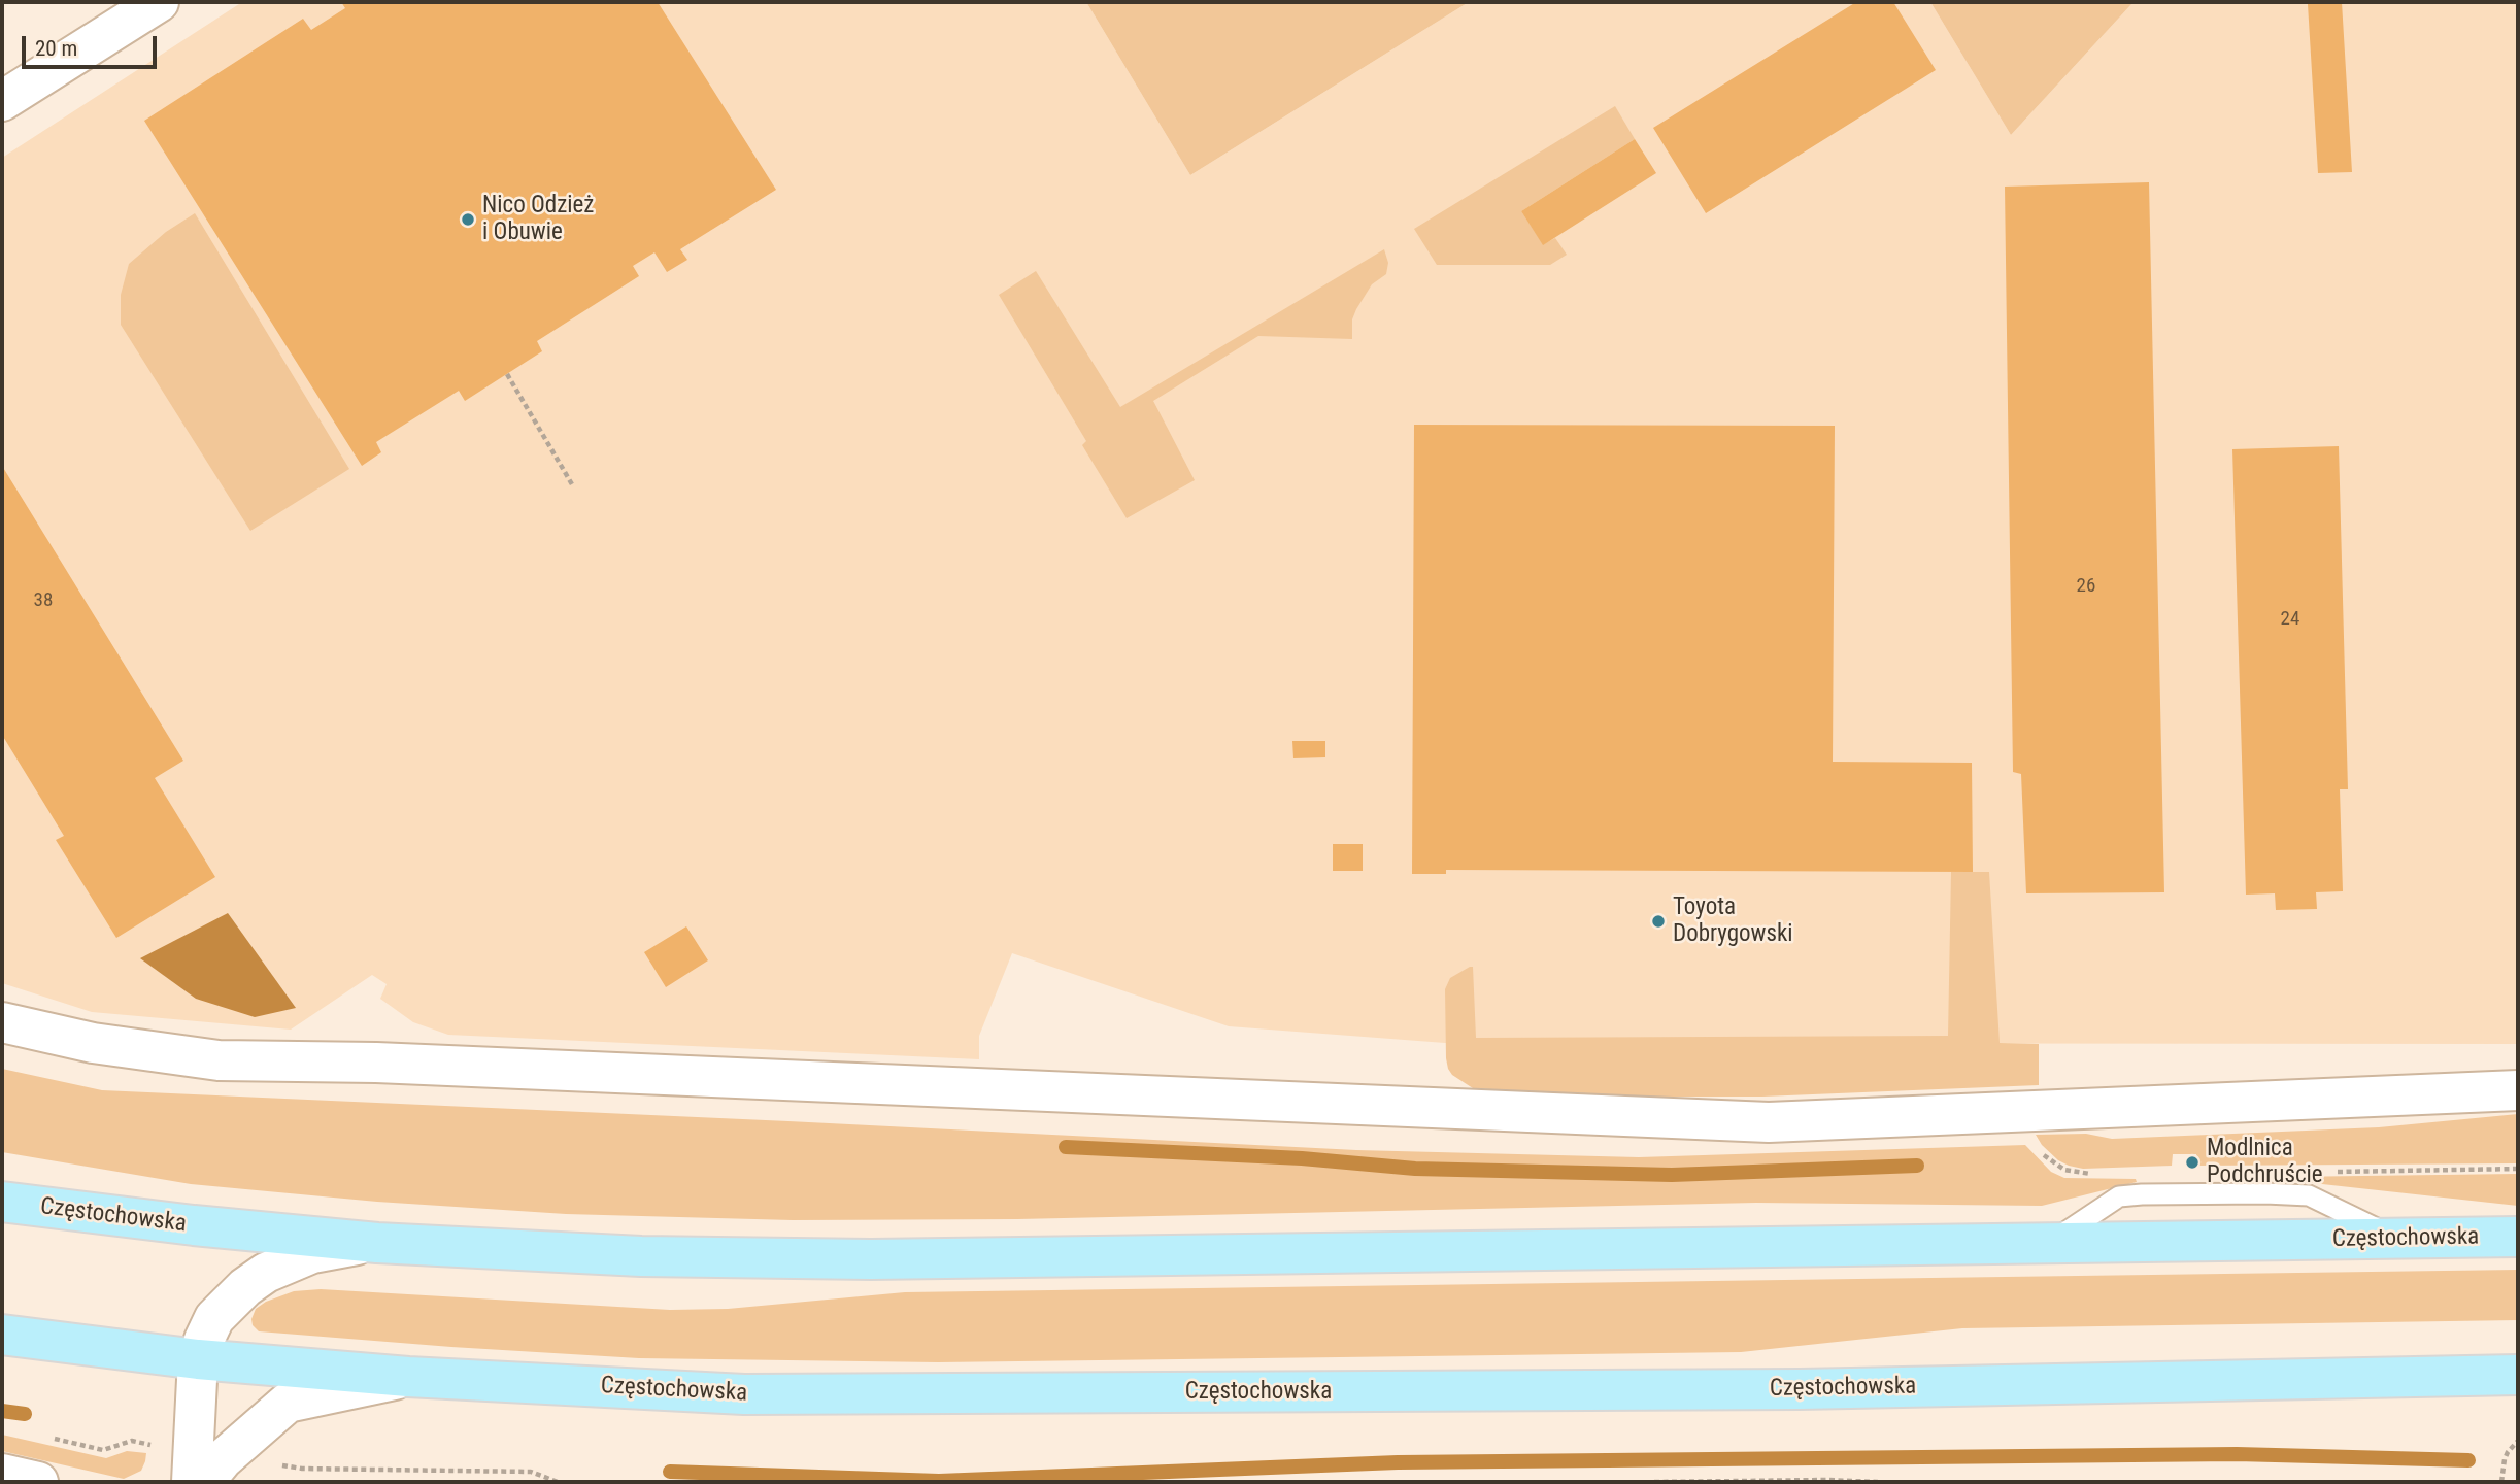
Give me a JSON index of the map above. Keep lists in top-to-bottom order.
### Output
{
  "streets": {
    "main road": ["Częstochowska"]
  },
  "places": ["Nico Odzież i Obuwie", "Toyota Dobrygowski", "Modlnica Podchruście"],
  "house_numbers": ["26", "38", "24"],
  "scale_bar": "20 m"
}
